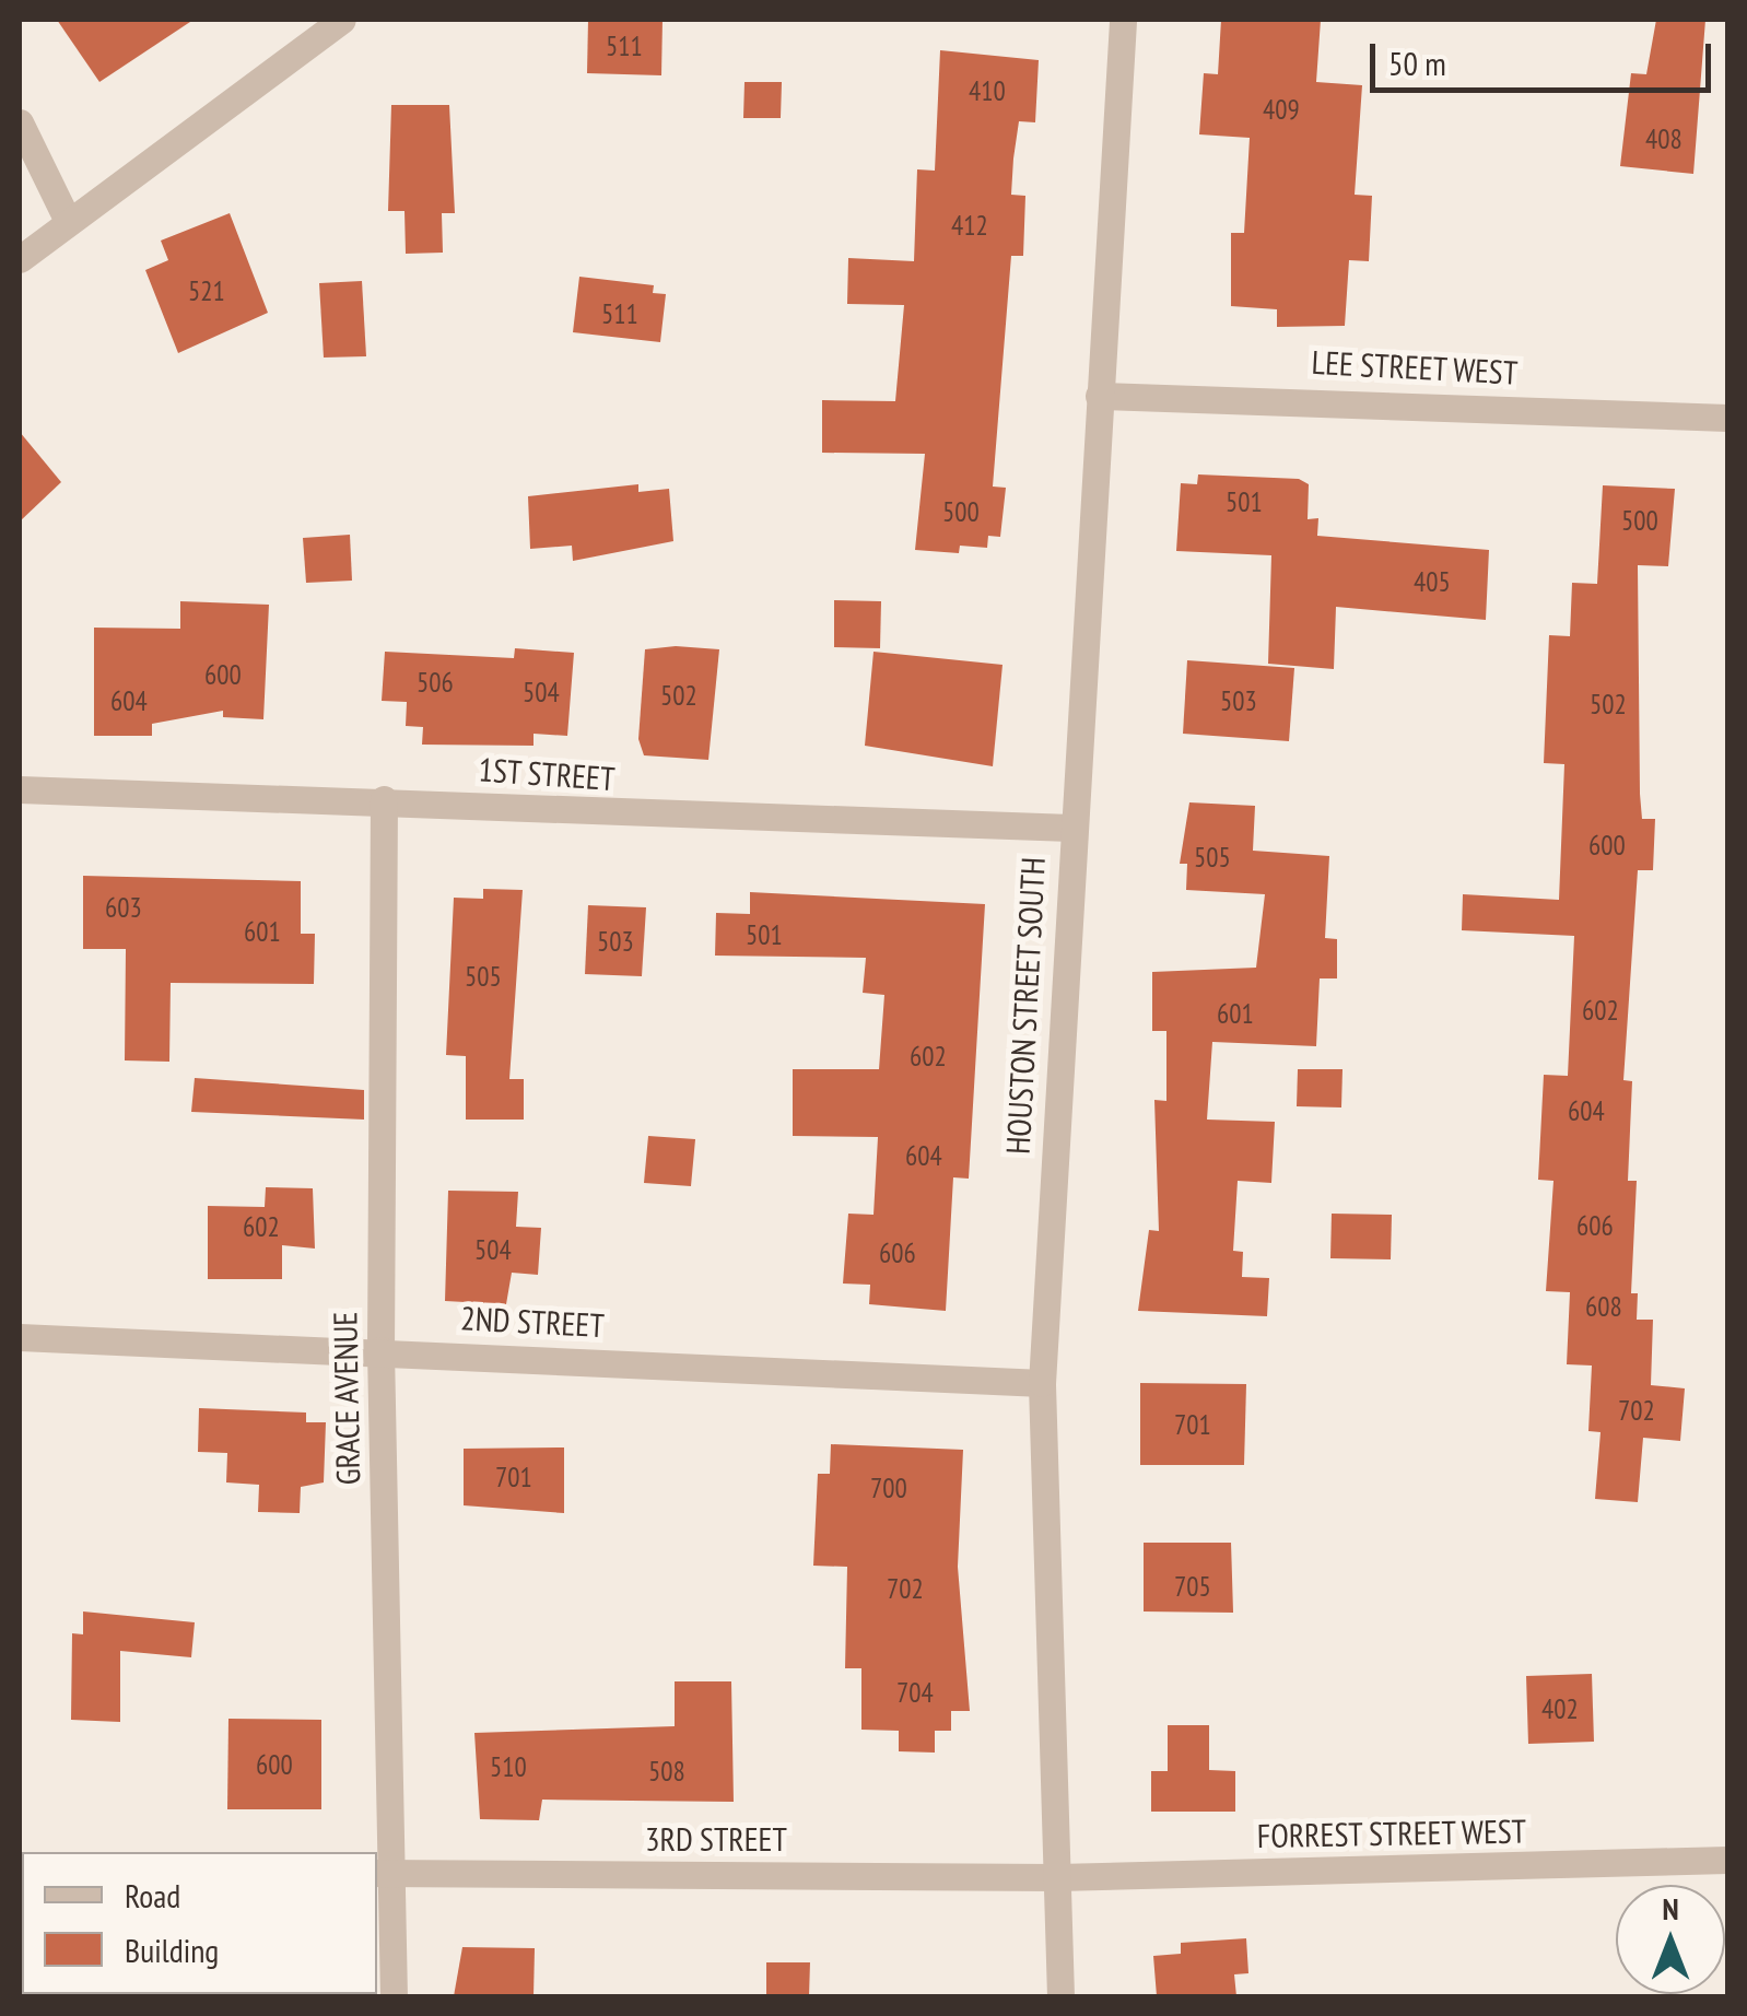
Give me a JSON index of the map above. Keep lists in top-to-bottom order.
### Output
{
  "streets": {
    "street": [
      "LEE STREET WEST",
      "1ST STREET",
      "HOUSTON STREET SOUTH",
      "2ND STREET",
      "GRACE AVENUE",
      "FORREST STREET WEST",
      "3RD STREET"
    ]
  },
  "crossings": [
    ["LEE STREET WEST", "HOUSTON STREET SOUTH"],
    ["1ST STREET", "HOUSTON STREET SOUTH"],
    ["1ST STREET", "GRACE AVENUE"],
    ["HOUSTON STREET SOUTH", "2ND STREET"],
    ["HOUSTON STREET SOUTH", "FORREST STREET WEST"],
    ["HOUSTON STREET SOUTH", "3RD STREET"],
    ["2ND STREET", "GRACE AVENUE"],
    ["GRACE AVENUE", "3RD STREET"],
    ["FORREST STREET WEST", "3RD STREET"]
  ],
  "house_numbers": [
    "511",
    "410",
    "409",
    "408",
    "412",
    "521",
    "511",
    "501",
    "500",
    "500",
    "405",
    "600",
    "506",
    "504",
    "502",
    "604",
    "503",
    "502",
    "600",
    "505",
    "603",
    "601",
    "501",
    "503",
    "505",
    "602",
    "601",
    "602",
    "604",
    "604",
    "606",
    "602",
    "504",
    "606",
    "608",
    "702",
    "701",
    "701",
    "700",
    "705",
    "702",
    "704",
    "402",
    "600",
    "510",
    "508"
  ],
  "legend": ["Road", "Building"],
  "scale_bar": "50 m",
  "north": "top"
}
